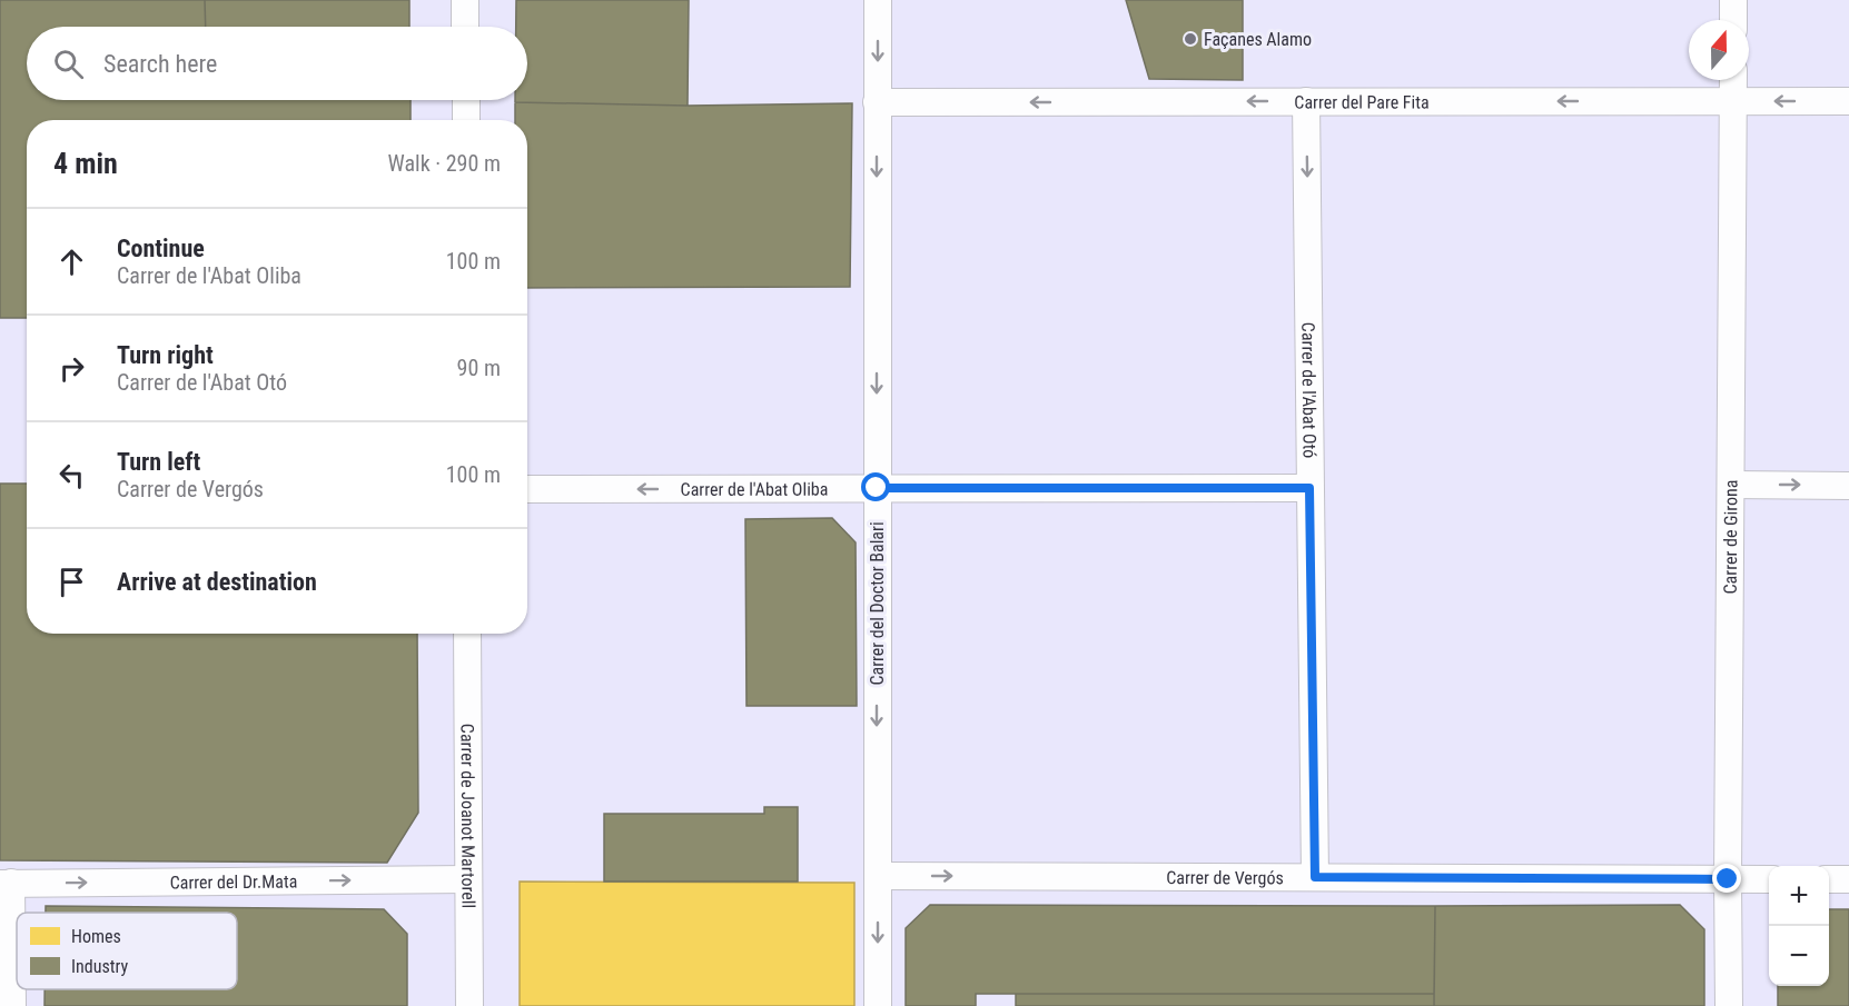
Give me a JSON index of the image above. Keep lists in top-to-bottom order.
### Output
{
  "streets": {
    "street": [
      "Carrer del Pare Fita",
      "Carrer de l'Abat Otó",
      "Carrer de l'Abat Oliba",
      "Carrer de Girona",
      "Carrer del Doctor Balari",
      "Carrer de Joanot Martorell",
      "Carrer de Vergós",
      "Carrer del Dr.Mata"
    ]
  },
  "crossings": [
    ["Carrer del Pare Fita", "Carrer de l'Abat Otó"],
    ["Carrer del Pare Fita", "Carrer de Girona"],
    ["Carrer del Pare Fita", "Carrer del Doctor Balari"],
    ["Carrer de l'Abat Otó", "Carrer de l'Abat Oliba"],
    ["Carrer de l'Abat Otó", "Carrer de Vergós"],
    ["Carrer de l'Abat Oliba", "Carrer del Doctor Balari"],
    ["Carrer de Girona", "Carrer de Vergós"],
    ["Carrer del Doctor Balari", "Carrer de Vergós"],
    ["Carrer de Joanot Martorell", "Carrer del Dr.Mata"]
  ],
  "one_way": [
    "Carrer del Pare Fita",
    "Carrer de l'Abat Otó",
    "Carrer de l'Abat Oliba",
    "Carrer del Doctor Balari",
    "Carrer de Vergós",
    "Carrer del Dr.Mata"
  ],
  "places": ["Façanes Alamo"],
  "legend": ["Homes", "Industry"],
  "north": "top",
  "page": {
    "search": "Search here",
    "heading": ["4 min", "Walk · 290 m"],
    "list": [
      ["Continue", "Carrer de l'Abat Oliba", "100 m"],
      ["Turn right", "Carrer de l'Abat Otó", "90 m"],
      ["Turn left", "Carrer de Vergós", "100 m"],
      "Arrive at destination"
    ],
    "map_buttons": ["+", "−"]
  }
}
